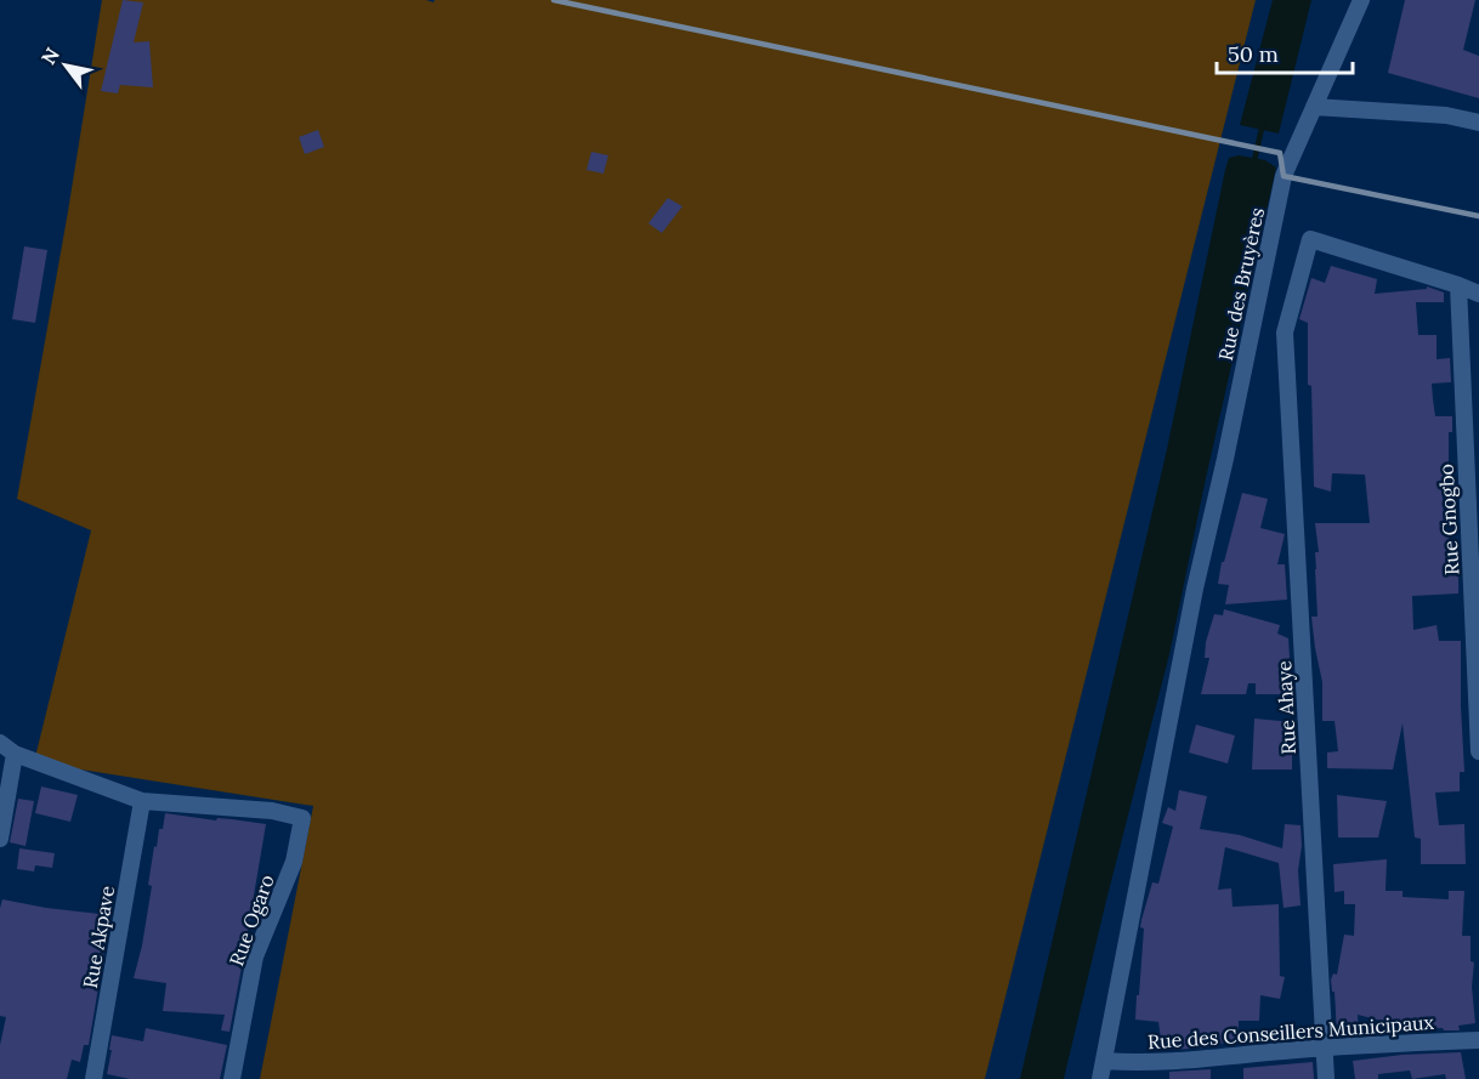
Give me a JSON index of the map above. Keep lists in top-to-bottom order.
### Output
{
  "streets": {
    "street": [
      "Rue des Bruyères",
      "Rue Gnogbo",
      "Rue Ahaye",
      "Rue Ogaro",
      "Rue Akpave",
      "Rue des Conseillers Municipaux"
    ]
  },
  "crossings": [
    ["Rue des Bruyères", "Rue des Conseillers Municipaux"],
    ["Rue Gnogbo", "Rue Ahaye"],
    ["Rue Ahaye", "Rue des Conseillers Municipaux"],
    ["Rue Ogaro", "Rue Akpave"]
  ],
  "scale_bar": "50 m",
  "north": "top left"
}
